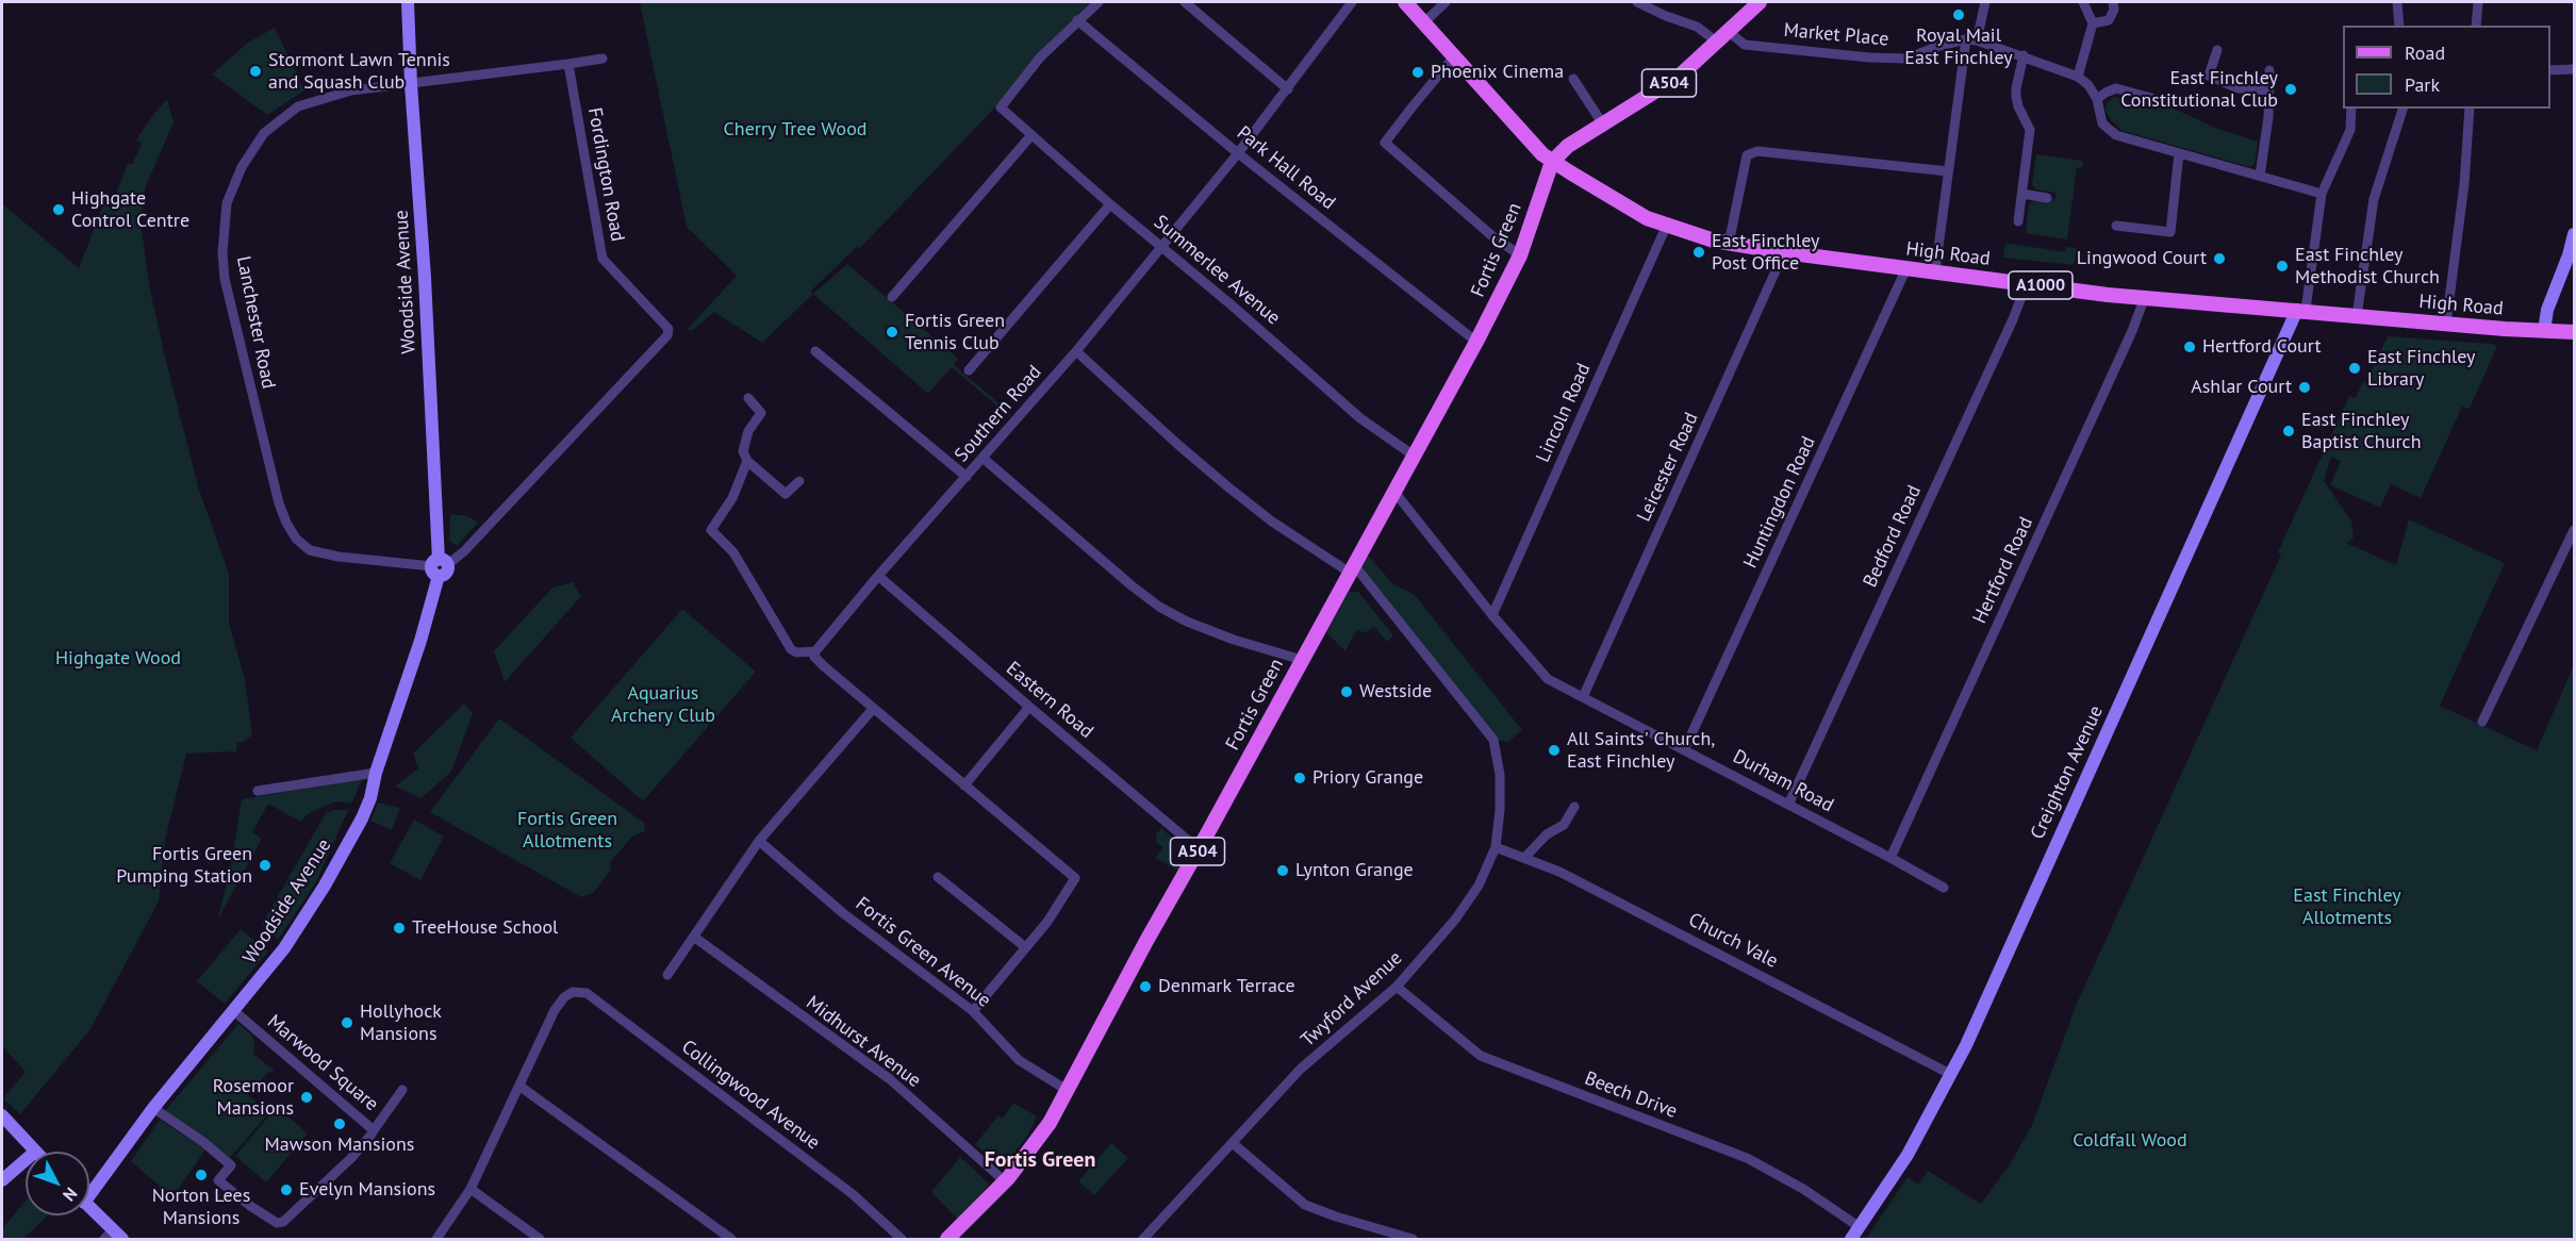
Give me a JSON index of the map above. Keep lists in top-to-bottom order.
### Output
{
  "streets": {
    "main road": [
      "A504",
      "Fortis Green",
      "High Road",
      "A1000"
    ],
    "street": [
      "Market Place",
      "Park Hall Road",
      "Fordington Road",
      "Summerlee Avenue",
      "Woodside Avenue",
      "Lanchester Road",
      "Lincoln Road",
      "Southern Road",
      "Leicester Road",
      "Huntingdon Road",
      "Bedford Road",
      "Hertford Road",
      "Eastern Road",
      "Creighton Avenue",
      "Durham Road",
      "Church Vale",
      "Fortis Green Avenue",
      "Twyford Avenue",
      "Midhurst Avenue",
      "Marwood Square",
      "Collingwood Avenue",
      "Beech Drive"
    ]
  },
  "crossings": [
    ["Market Place", "A504"],
    ["A504", "Fortis Green"],
    ["A504", "High Road"],
    ["Park Hall Road", "Fortis Green"],
    ["Park Hall Road", "Summerlee Avenue"],
    ["Park Hall Road", "Southern Road"],
    ["Fordington Road", "Woodside Avenue"],
    ["Fordington Road", "Lanchester Road"],
    ["Fortis Green", "High Road"],
    ["Fortis Green", "Summerlee Avenue"],
    ["Fortis Green", "Eastern Road"],
    ["Fortis Green", "Durham Road"],
    ["Fortis Green", "Fortis Green Avenue"],
    ["Fortis Green", "Twyford Avenue"],
    ["Fortis Green", "Midhurst Avenue"],
    ["High Road", "Lincoln Road"],
    ["High Road", "Leicester Road"],
    ["High Road", "Huntingdon Road"],
    ["High Road", "Bedford Road"],
    ["High Road", "Hertford Road"],
    ["High Road", "Creighton Avenue"],
    ["Summerlee Avenue", "Southern Road"],
    ["Woodside Avenue", "Lanchester Road"],
    ["Woodside Avenue", "Marwood Square"],
    ["Lincoln Road", "Durham Road"],
    ["Southern Road", "Eastern Road"],
    ["Southern Road", "Twyford Avenue"],
    ["Leicester Road", "Durham Road"],
    ["Huntingdon Road", "Durham Road"],
    ["Bedford Road", "Durham Road"],
    ["Hertford Road", "Durham Road"],
    ["Creighton Avenue", "Church Vale"],
    ["Creighton Avenue", "Beech Drive"],
    ["Church Vale", "Twyford Avenue"],
    ["Twyford Avenue", "Beech Drive"]
  ],
  "districts": ["Fortis Green"],
  "parks": [
    "Cherry Tree Wood",
    "Highgate Wood",
    "Aquarius Archery Club",
    "Fortis Green Allotments",
    "East Finchley Allotments",
    "Coldfall Wood"
  ],
  "places": [
    "Royal Mail East Finchley",
    "Stormont Lawn Tennis and Squash Club",
    "Phoenix Cinema",
    "East Finchley Constitutional Club",
    "Highgate Control Centre",
    "East Finchley Post Office",
    "Lingwood Court",
    "East Finchley Methodist Church",
    "Fortis Green Tennis Club",
    "Hertford Court",
    "East Finchley Library",
    "Ashlar Court",
    "East Finchley Baptist Church",
    "Westside",
    "All Saints' Church, East Finchley",
    "Priory Grange",
    "Fortis Green Pumping Station",
    "Lynton Grange",
    "TreeHouse School",
    "Denmark Terrace",
    "Hollyhock Mansions",
    "Rosemoor Mansions",
    "Mawson Mansions",
    "Norton Lees Mansions",
    "Evelyn Mansions"
  ],
  "legend": ["Road", "Park"],
  "north": "bottom right"
}
